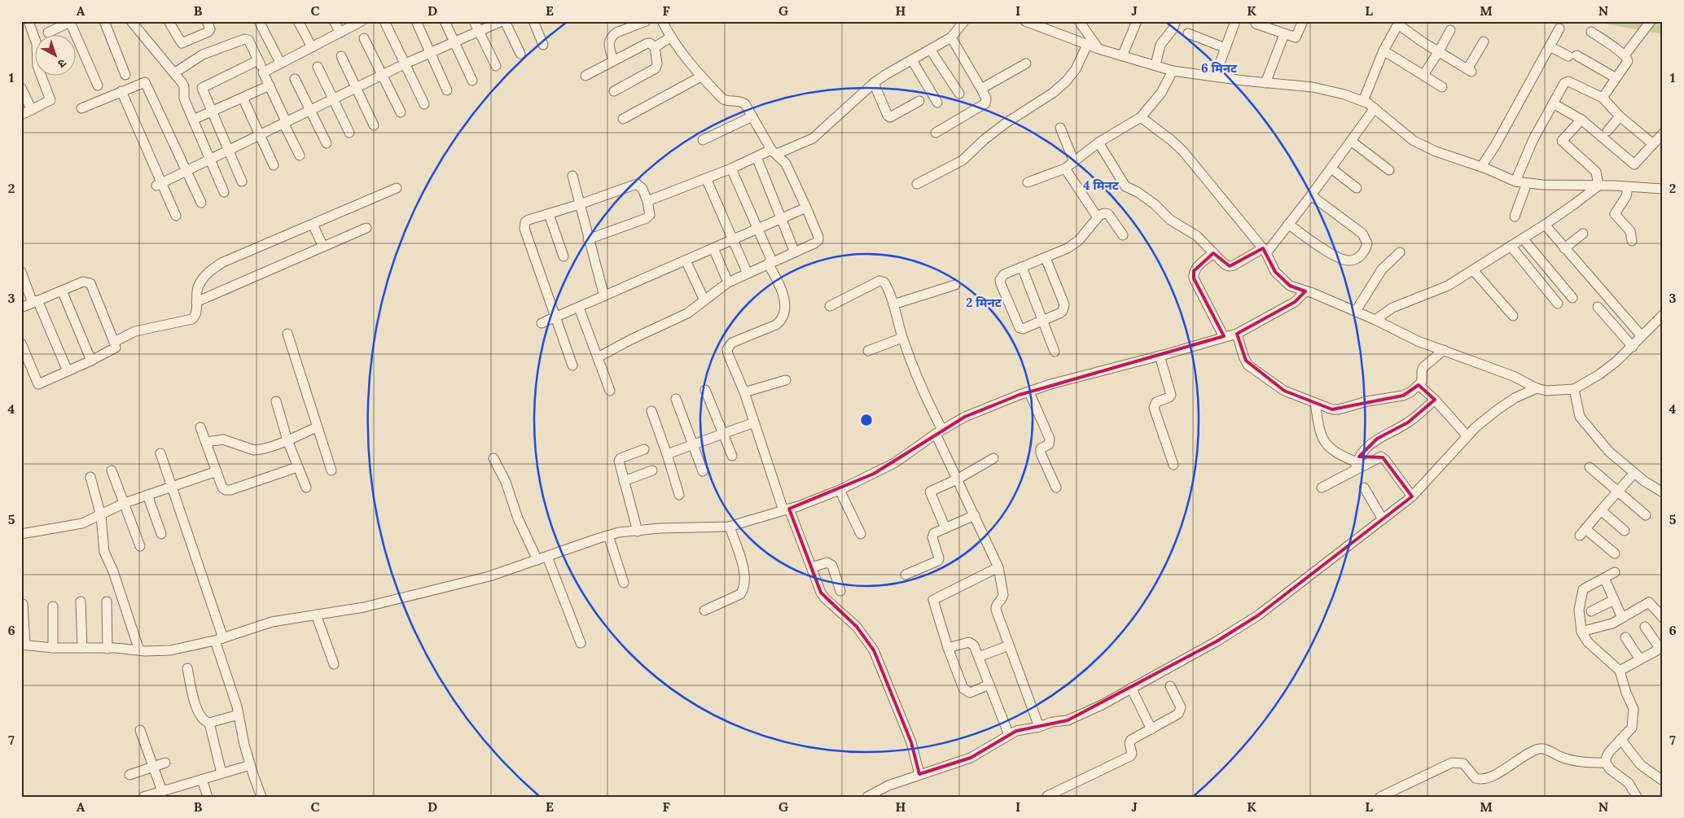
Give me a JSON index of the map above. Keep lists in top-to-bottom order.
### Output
{
  "north": "bottom right",
  "grid": {
    "columns": [
      "A",
      "B",
      "C",
      "D",
      "E",
      "F",
      "G",
      "H",
      "I",
      "J",
      "K",
      "L",
      "M",
      "N"
    ],
    "rows": [
      "1",
      "2",
      "3",
      "4",
      "5",
      "6",
      "7"
    ]
  },
  "rings": ["6 मिनट", "4 मिनट", "2 मिनट"]
}
